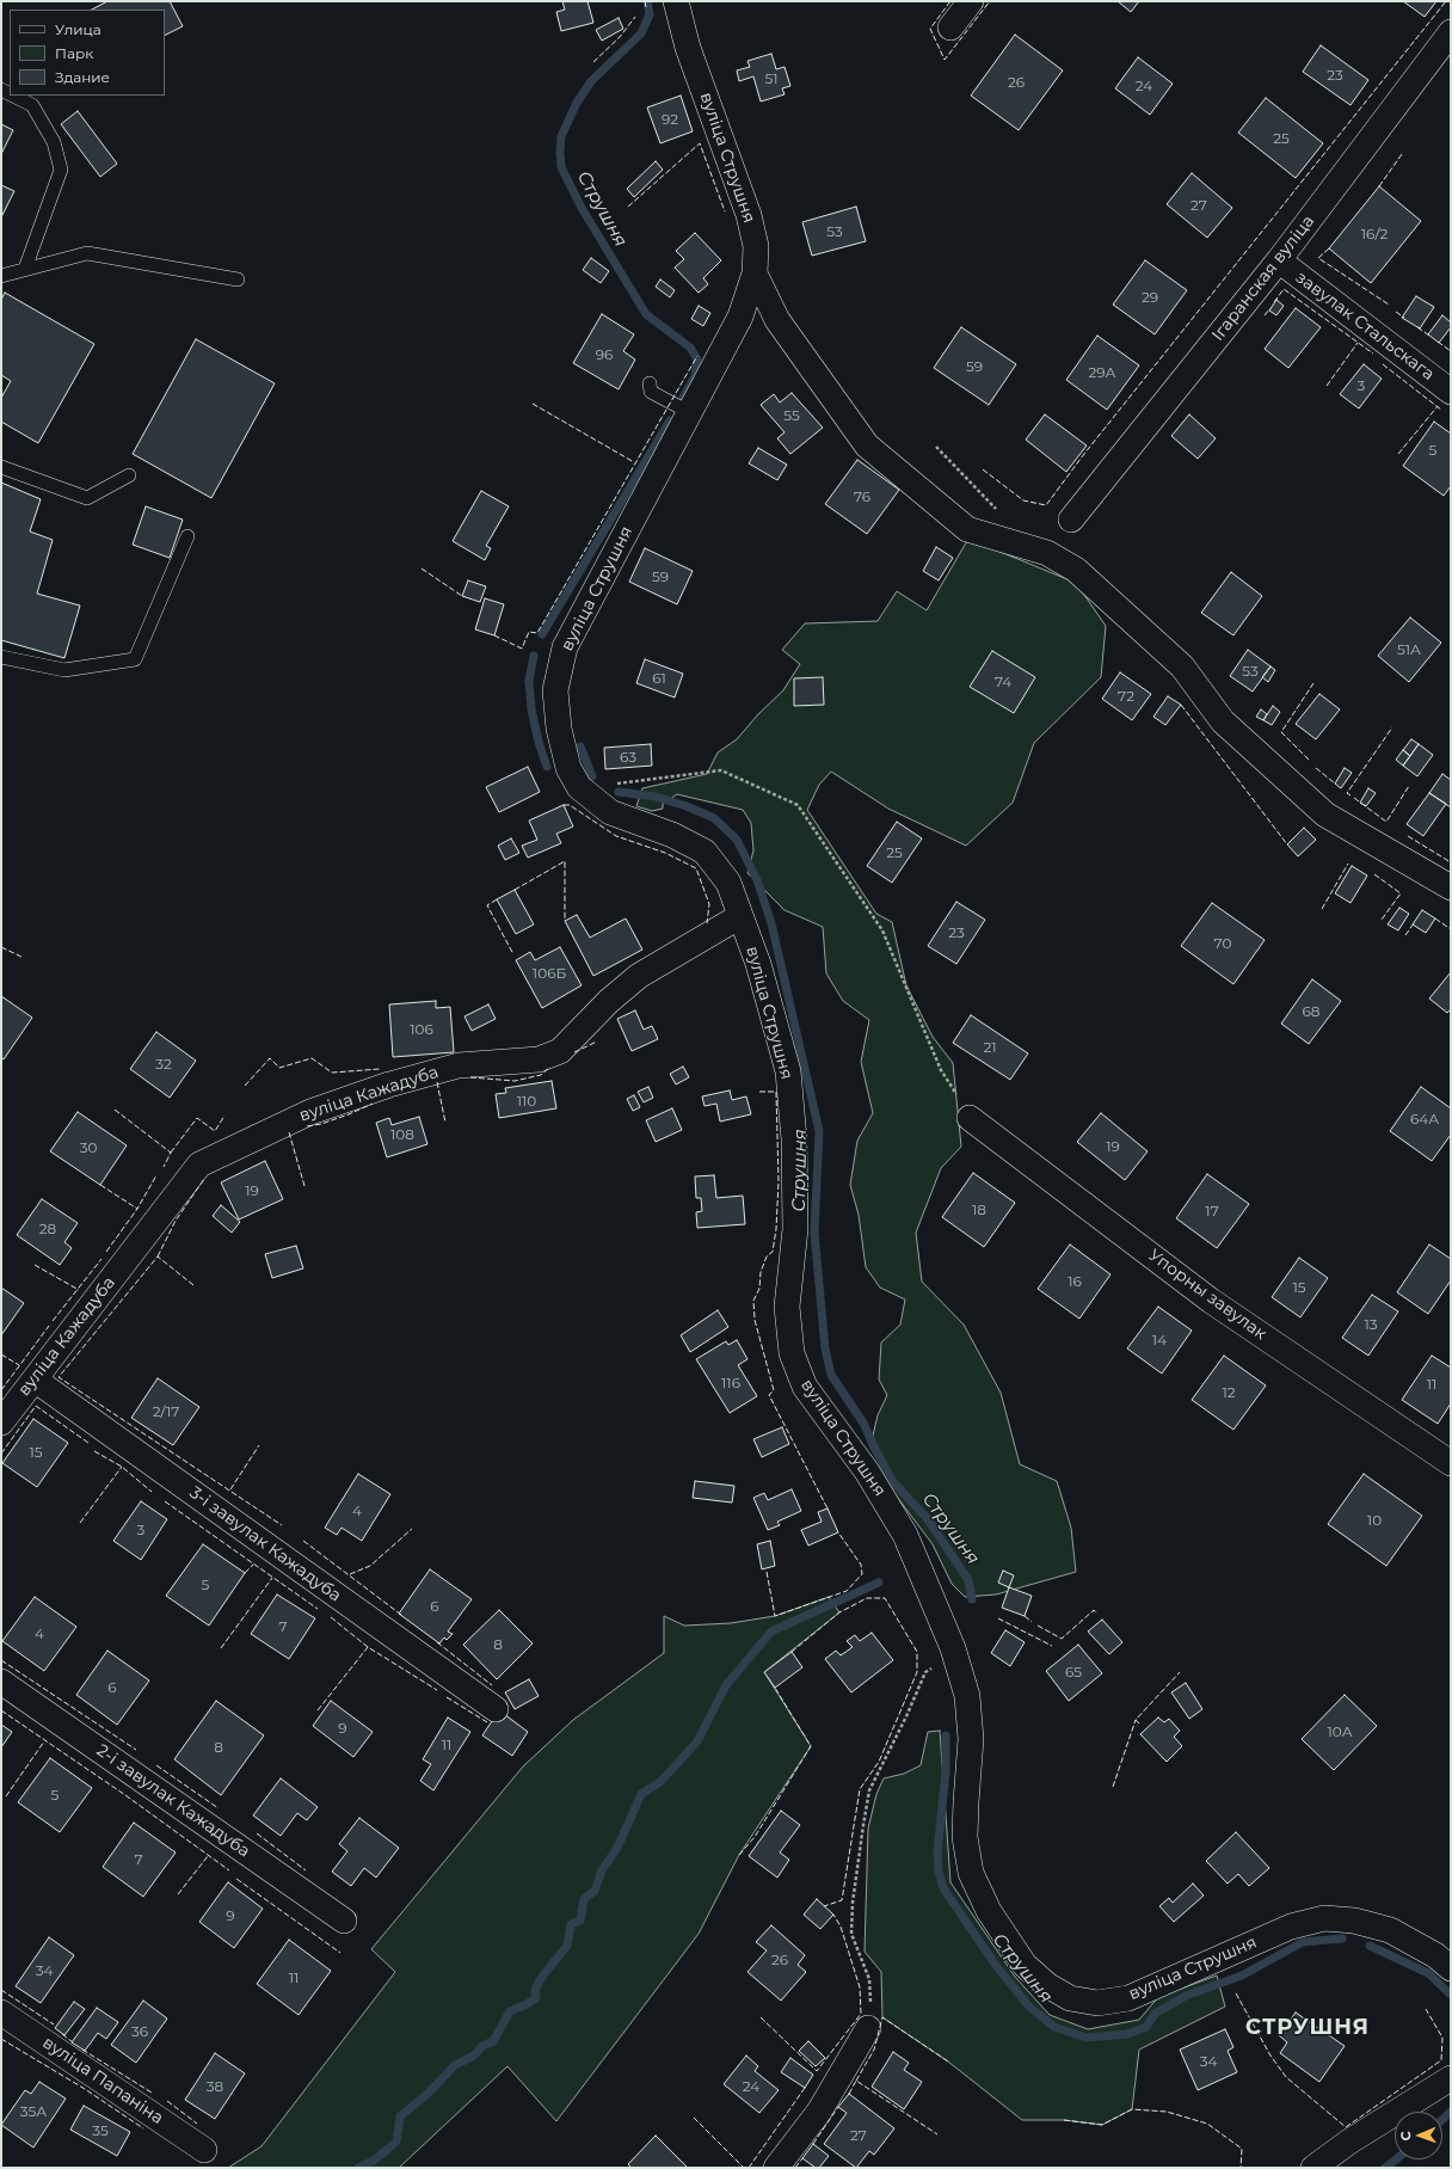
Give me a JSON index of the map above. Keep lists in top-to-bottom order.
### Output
{
  "streets": {
    "street": [
      "вуліца Струшня",
      "Ігаранская вуліца",
      "завулак Стальскага",
      "вуліца Кажадуба",
      "Упорны завулак",
      "3-і завулак Кажадуба",
      "2-і завулак Кажадуба",
      "вуліца Папаніна"
    ]
  },
  "crossings": [
    ["вуліца Струшня", "вуліца Кажадуба"],
    ["Ігаранская вуліца", "завулак Стальскага"],
    ["вуліца Кажадуба", "3-і завулак Кажадуба"]
  ],
  "districts": ["СТРУШНЯ"],
  "water": ["Струшня"],
  "house_numbers": [
    "23",
    "51",
    "26",
    "24",
    "92",
    "25",
    "27",
    "53",
    "16/2",
    "29",
    "96",
    "59",
    "29А",
    "3",
    "55",
    "5",
    "76",
    "59",
    "51А",
    "53",
    "61",
    "74",
    "72",
    "63",
    "25",
    "23",
    "70",
    "106Б",
    "68",
    "106",
    "21",
    "32",
    "110",
    "64А",
    "108",
    "19",
    "30",
    "19",
    "18",
    "17",
    "28",
    "16",
    "15",
    "13",
    "14",
    "116",
    "11",
    "12",
    "2/17",
    "15",
    "4",
    "10",
    "3",
    "5",
    "6",
    "7",
    "4",
    "8",
    "65",
    "6",
    "9",
    "10А",
    "11",
    "8",
    "5",
    "7",
    "9",
    "26",
    "34",
    "11",
    "36",
    "34",
    "38",
    "24",
    "35А",
    "35",
    "27"
  ],
  "legend": ["Улица", "Парк", "Здание"],
  "north": "left"
}
